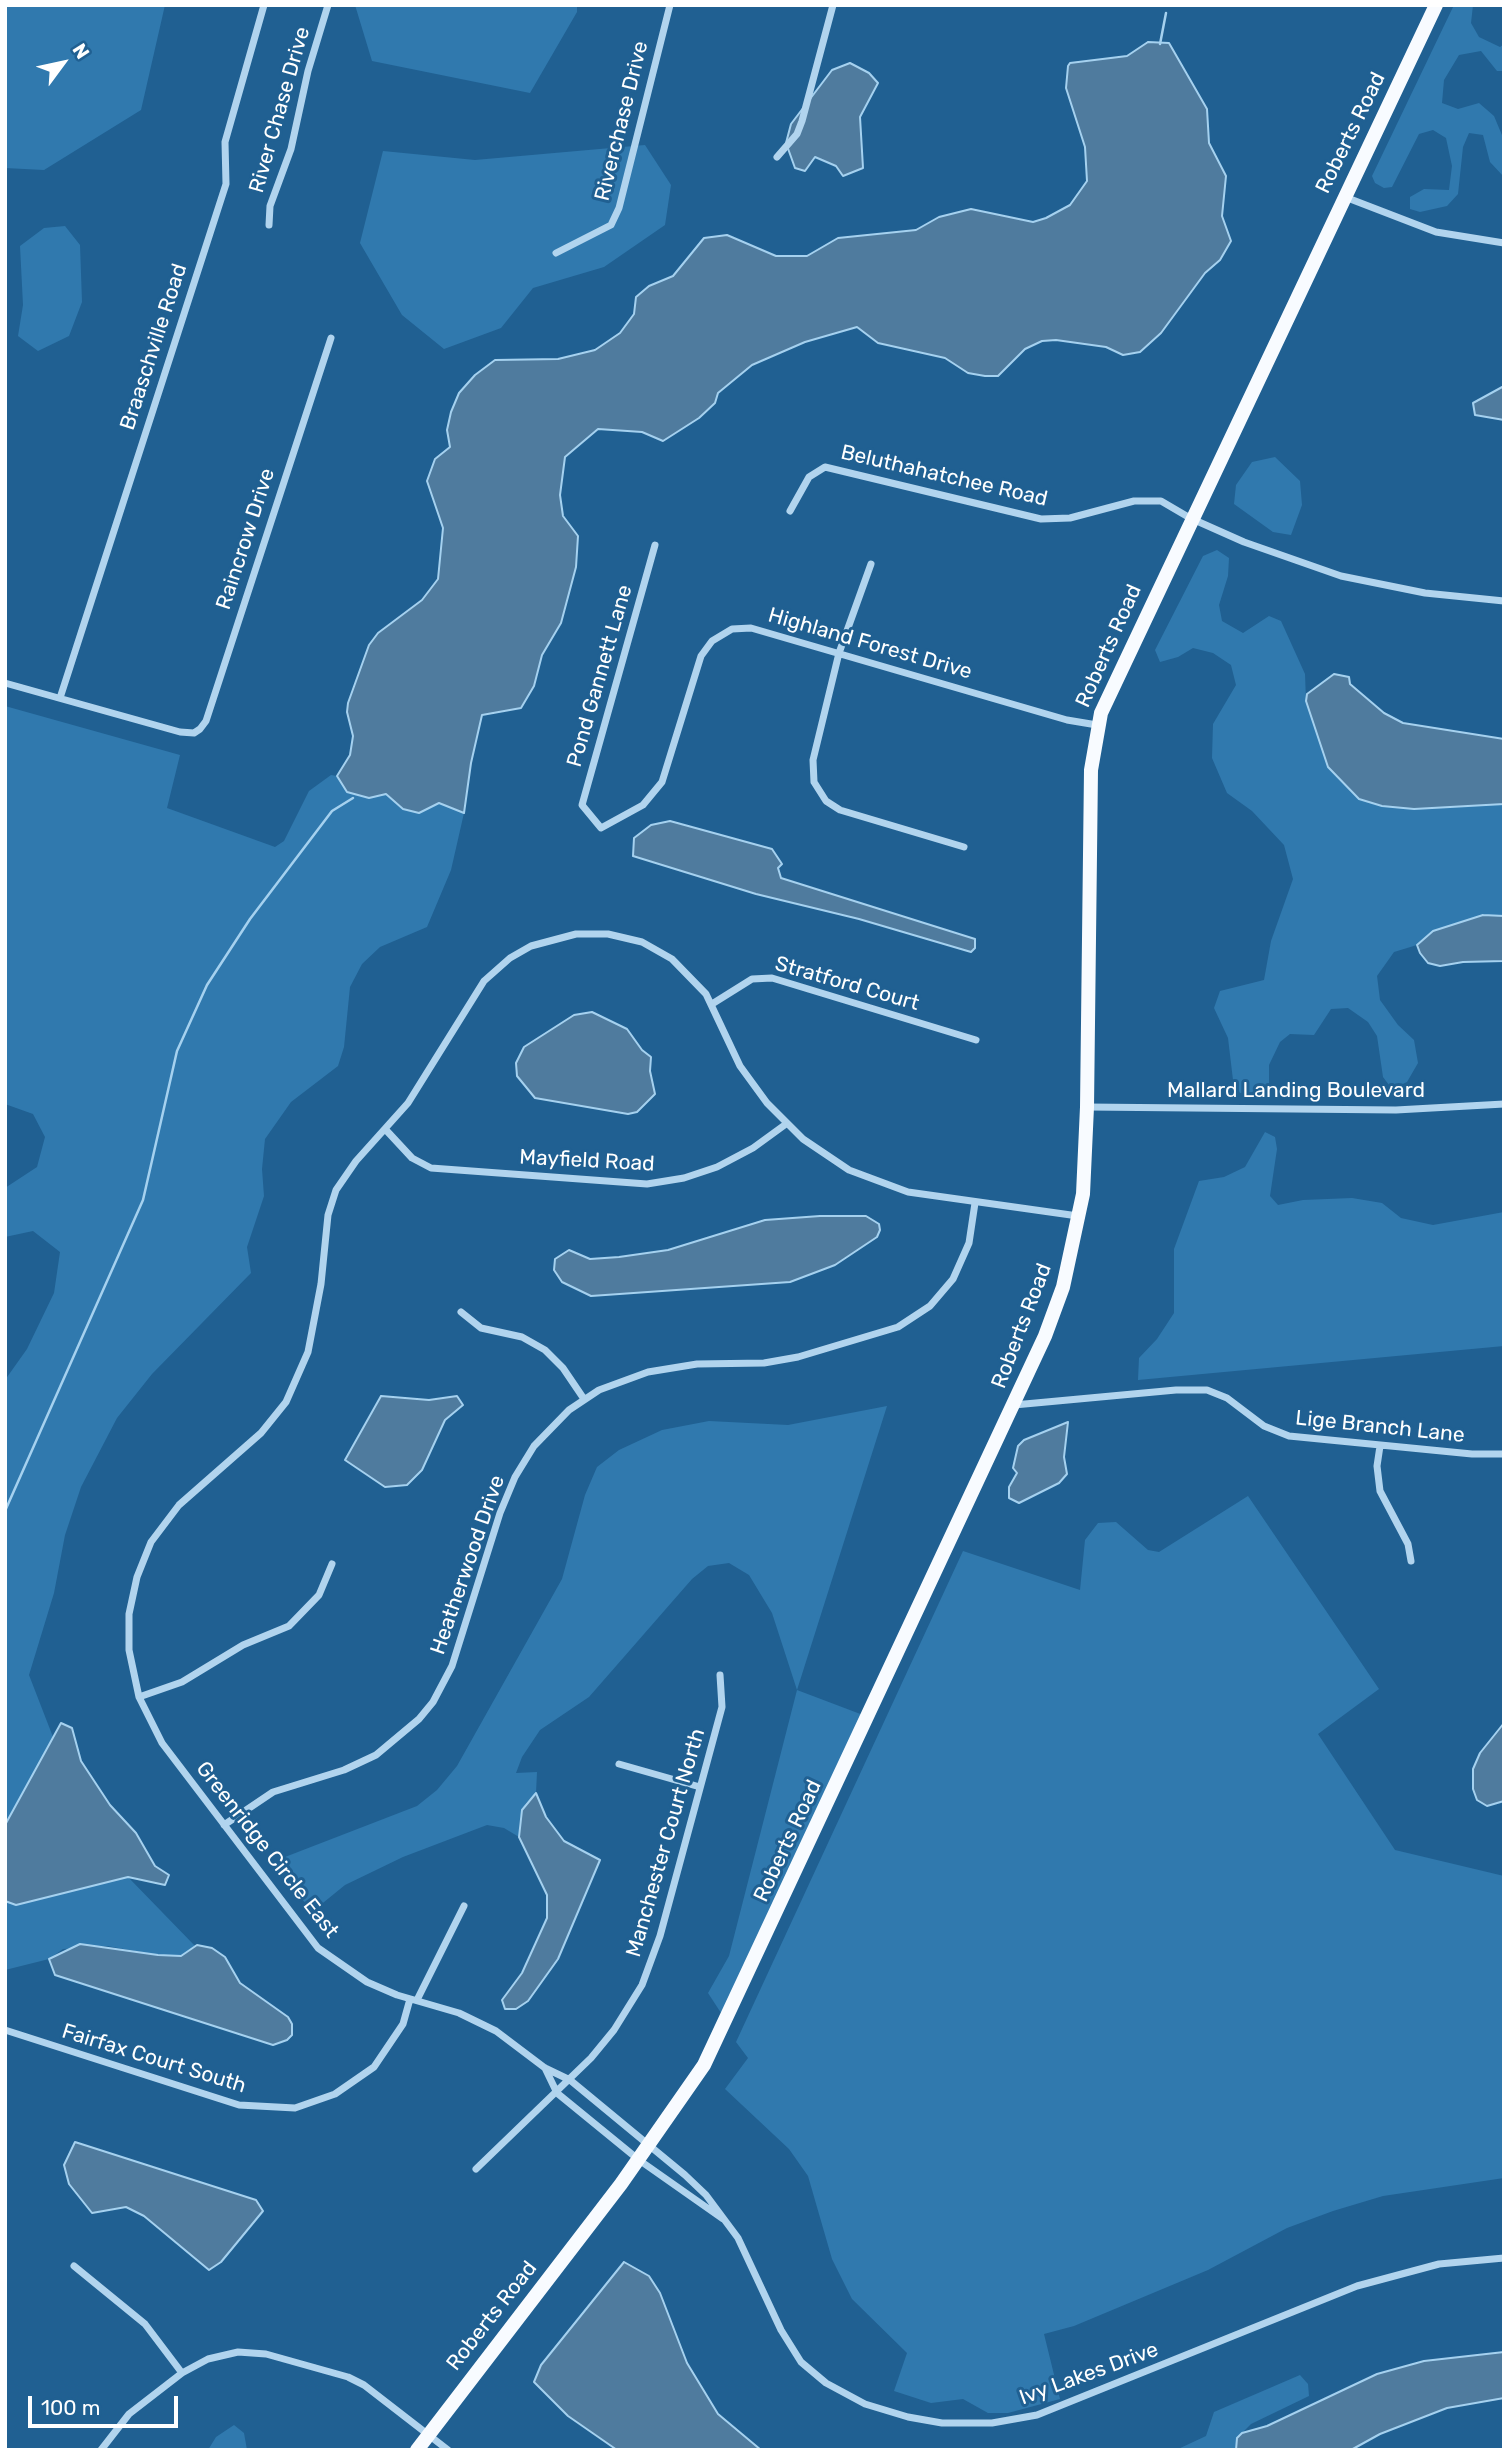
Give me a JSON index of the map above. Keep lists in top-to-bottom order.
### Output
{
  "streets": {
    "main road": ["Roberts Road"],
    "street": [
      "River Chase Drive",
      "Riverchase Drive",
      "Braaschville Road",
      "Beluthahatchee Road",
      "Raincrow Drive",
      "Highland Forest Drive",
      "Pond Gannett Lane",
      "Stratford Court",
      "Mallard Landing Boulevard",
      "Mayfield Road",
      "Lige Branch Lane",
      "Heatherwood Drive",
      "Manchester Court North",
      "Greenridge Circle East",
      "Fairfax Court South",
      "Ivy Lakes Drive"
    ]
  },
  "crossings": [
    ["Roberts Road", "Beluthahatchee Road"],
    ["Roberts Road", "Highland Forest Drive"],
    ["Roberts Road", "Mallard Landing Boulevard"],
    ["Roberts Road", "Lige Branch Lane"],
    ["Roberts Road", "Greenridge Circle East"],
    ["Roberts Road", "Ivy Lakes Drive"],
    ["Braaschville Road", "Raincrow Drive"],
    ["Highland Forest Drive", "Pond Gannett Lane"],
    ["Stratford Court", "Greenridge Circle East"],
    ["Mayfield Road", "Greenridge Circle East"],
    ["Heatherwood Drive", "Greenridge Circle East"],
    ["Manchester Court North", "Greenridge Circle East"],
    ["Greenridge Circle East", "Fairfax Court South"],
    ["Greenridge Circle East", "Ivy Lakes Drive"]
  ],
  "scale_bar": "100 m",
  "north": "top right"
}
